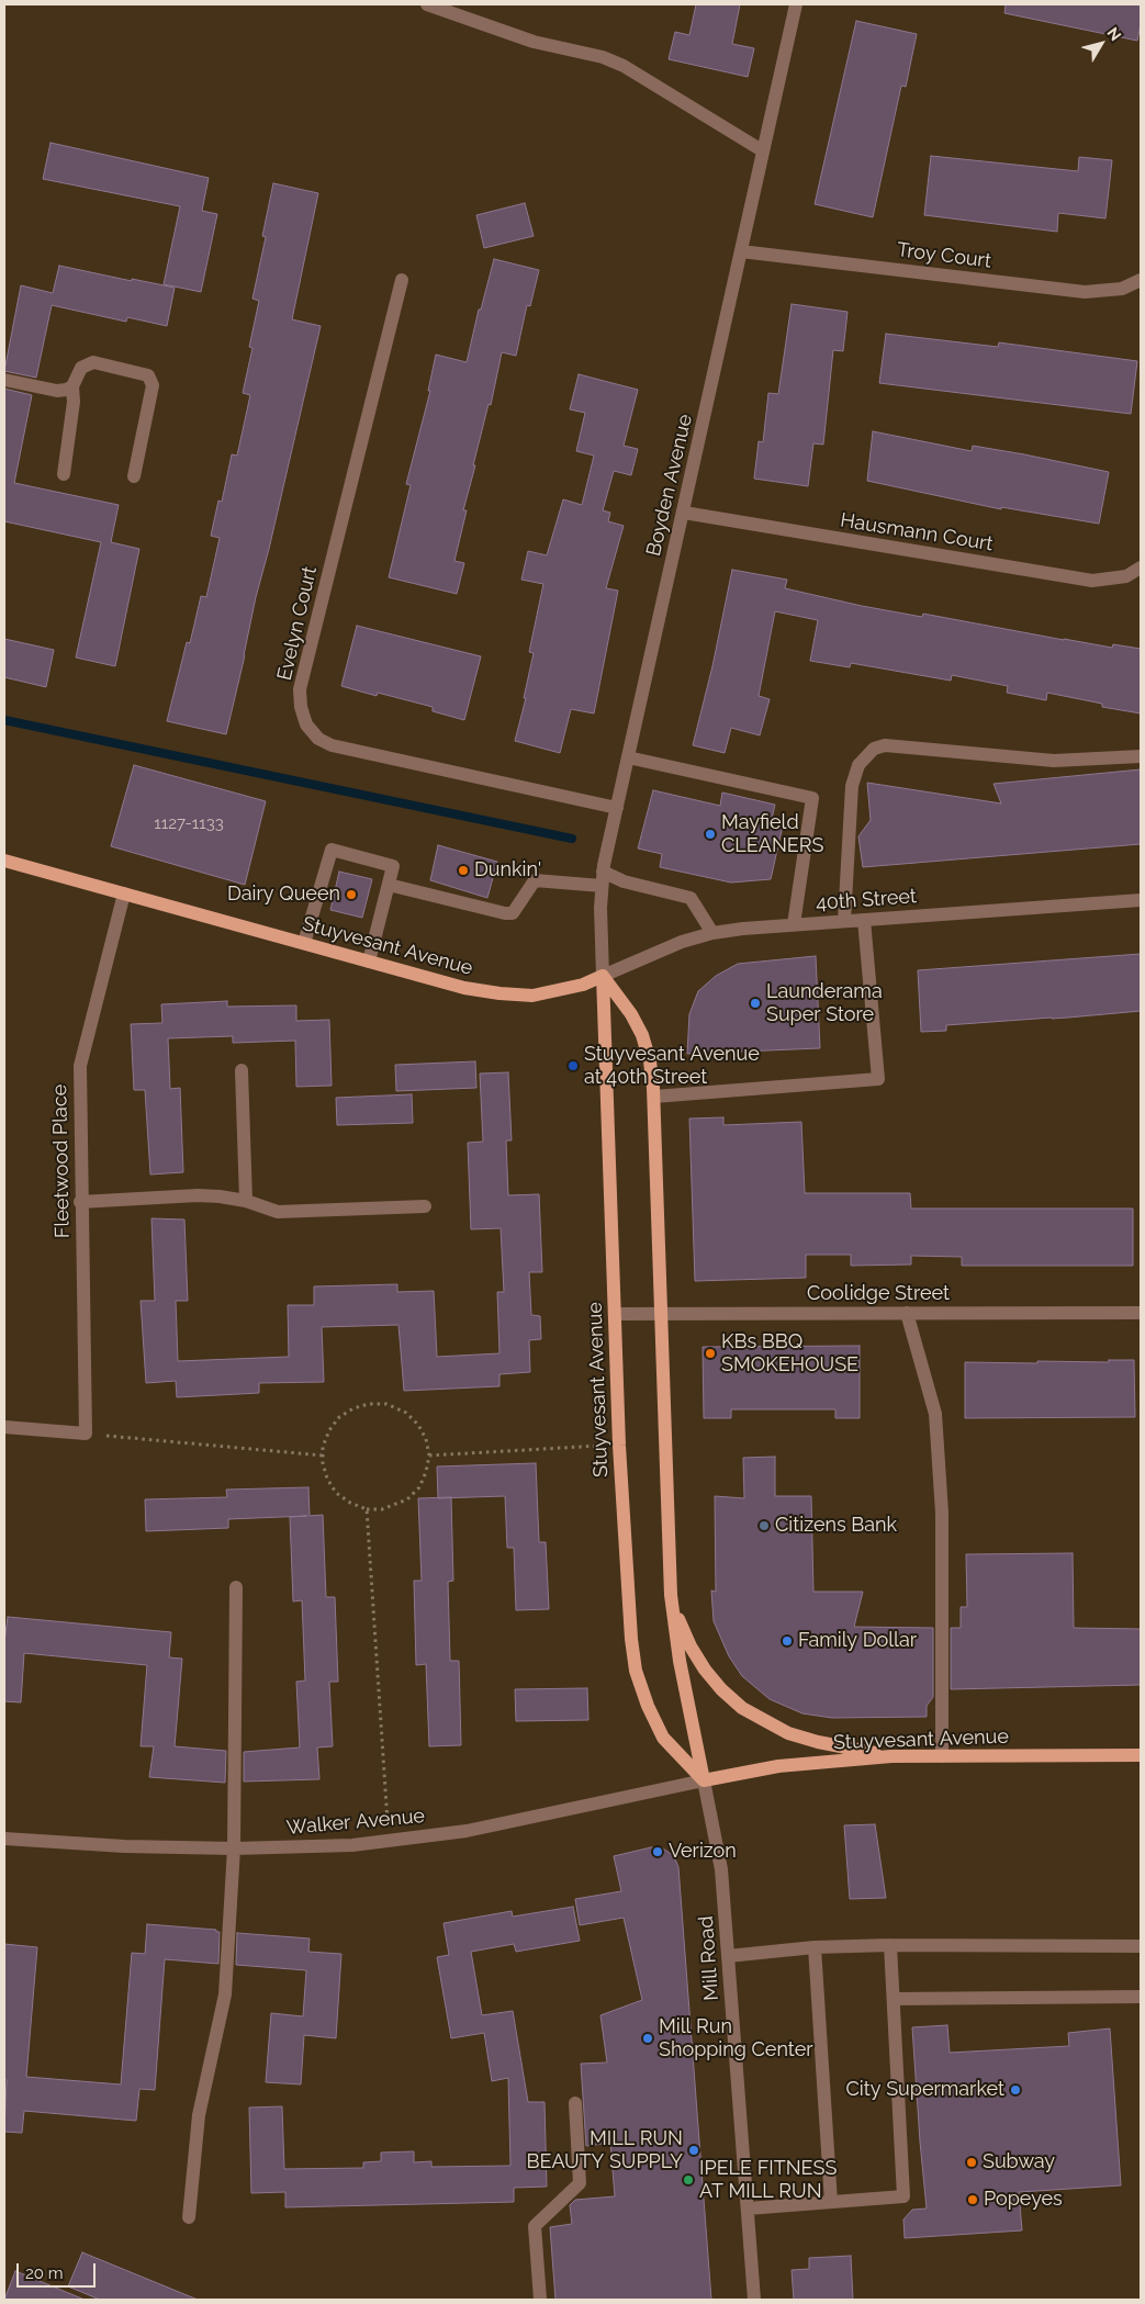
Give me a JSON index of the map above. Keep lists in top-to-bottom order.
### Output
{
  "streets": {
    "main road": ["Stuyvesant Avenue"],
    "street": [
      "Troy Court",
      "Boyden Avenue",
      "Hausmann Court",
      "Evelyn Court",
      "40th Street",
      "Fleetwood Place",
      "Coolidge Street",
      "Walker Avenue",
      "Mill Road"
    ]
  },
  "crossings": [
    ["Troy Court", "Boyden Avenue"],
    ["Boyden Avenue", "Hausmann Court"],
    ["Boyden Avenue", "Evelyn Court"],
    ["Boyden Avenue", "40th Street"],
    ["Boyden Avenue", "Stuyvesant Avenue"],
    ["40th Street", "Stuyvesant Avenue"],
    ["Stuyvesant Avenue", "Fleetwood Place"],
    ["Stuyvesant Avenue", "Coolidge Street"],
    ["Stuyvesant Avenue", "Walker Avenue"],
    ["Stuyvesant Avenue", "Mill Road"],
    ["Walker Avenue", "Mill Road"]
  ],
  "places": [
    "Mayfield CLEANERS",
    "Dunkin'",
    "Dairy Queen",
    "Launderama Super Store",
    "Stuyvesant Avenue at 40th Street",
    "KBs BBQ SMOKEHOUSE",
    "Citizens Bank",
    "Family Dollar",
    "Verizon",
    "Mill Run Shopping Center",
    "City Supermarket",
    "MILL RUN BEAUTY SUPPLY",
    "Subway",
    "IPELE FITNESS AT MILL RUN",
    "Popeyes"
  ],
  "house_numbers": ["1127-1133"],
  "scale_bar": "20 m",
  "north": "top right"
}
